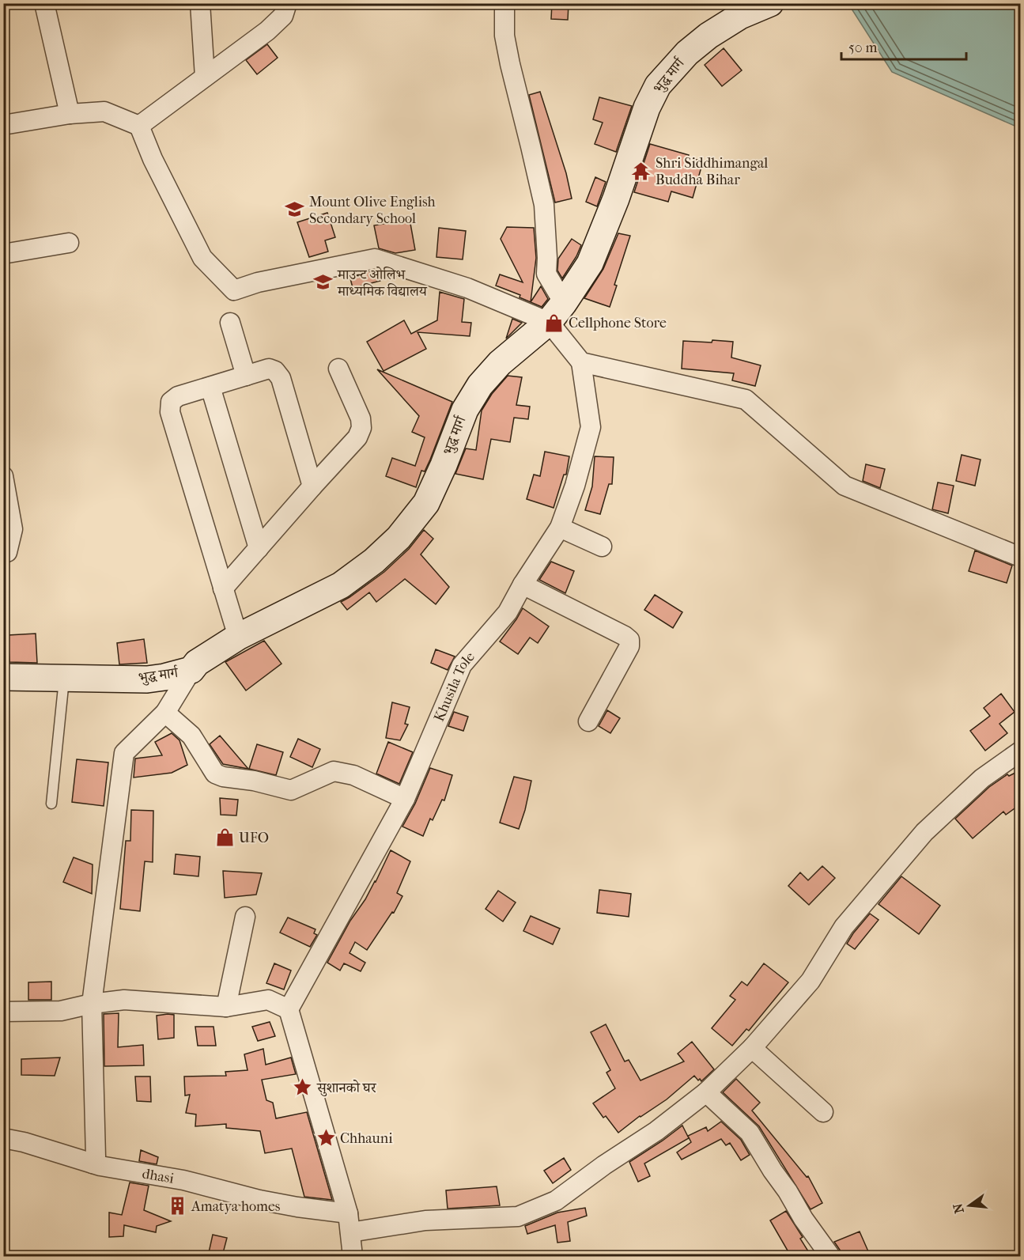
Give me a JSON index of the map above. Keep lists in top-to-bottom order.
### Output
{
  "streets": {
    "street": ["भुद्ध मार्ग", "Khusila Tole", "dhasi"]
  },
  "places": {
    "temple": ["Shri Siddhimangal Buddha Bihar"],
    "school or university": ["Mount Olive English Secondary School", "माउन्ट ओलिभ माध्यमिक विद्यालय"],
    "shop": ["Cellphone Store", "UFO"],
    "place": ["सुशानको घर", "Chhauni"],
    "building": ["Amatya homes"]
  },
  "scale_bar": "50 m",
  "north": "left"
}
